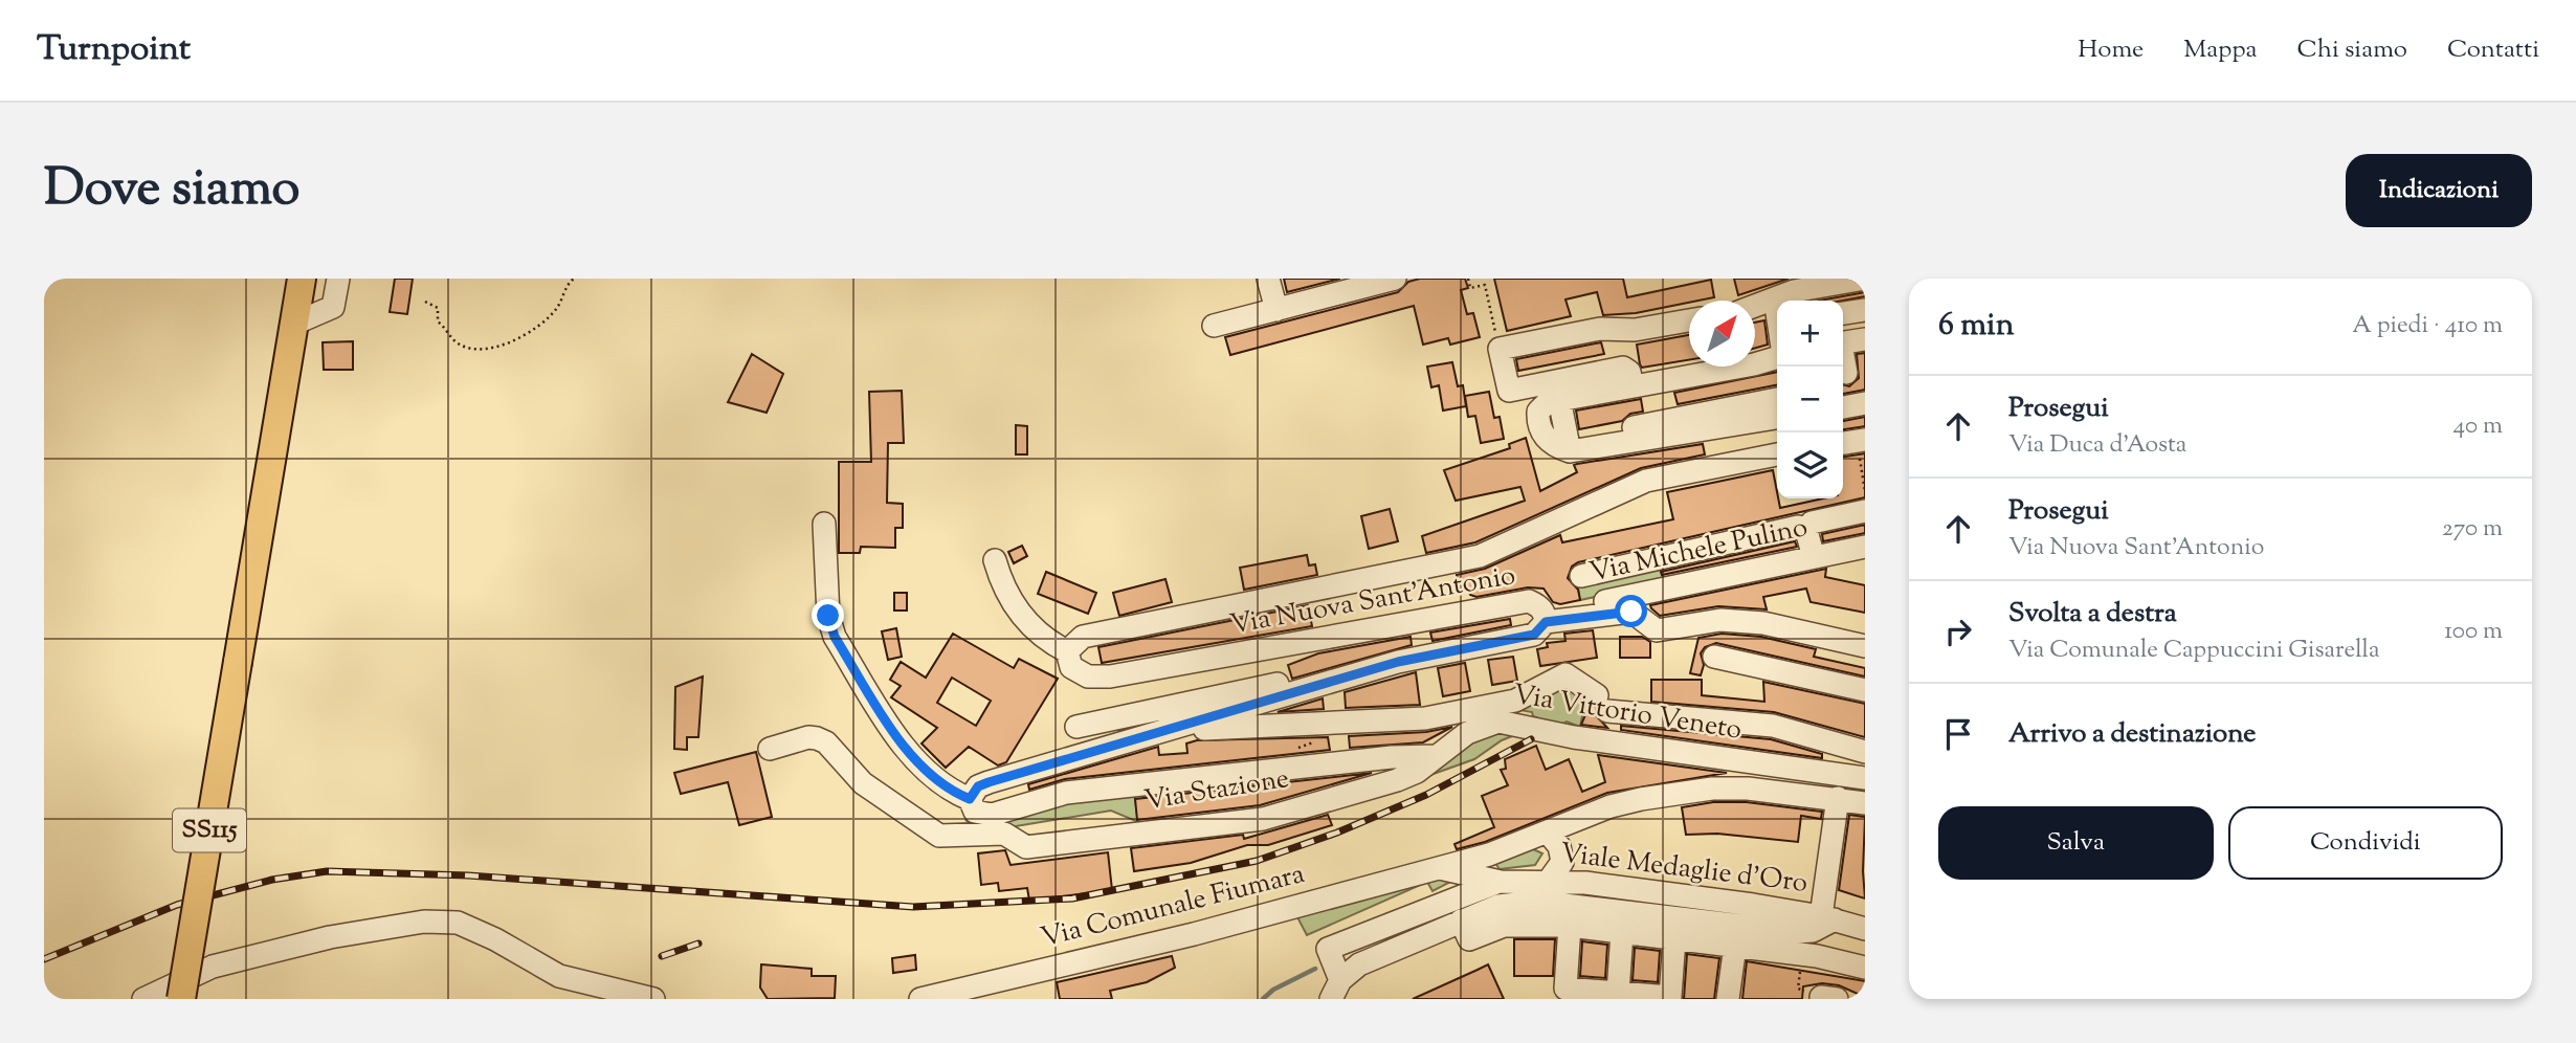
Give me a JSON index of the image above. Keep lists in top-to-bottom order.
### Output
{
  "streets": {
    "main road": ["SS115"],
    "street": [
      "Via Michele Pulino",
      "Via Nuova Sant'Antonio",
      "Via Vittorio Veneto",
      "Via Stazione",
      "Viale Medaglie d'Oro",
      "Via Comunale Fiumara"
    ]
  },
  "crossings": [
    ["Via Michele Pulino", "Via Nuova Sant'Antonio"],
    ["Via Vittorio Veneto", "Via Stazione"],
    ["Via Vittorio Veneto", "Viale Medaglie d'Oro"],
    ["Via Vittorio Veneto", "Via Comunale Fiumara"],
    ["Viale Medaglie d'Oro", "Via Comunale Fiumara"]
  ],
  "north": "top right",
  "page": {
    "header": "Turnpoint",
    "nav": [
      "Home",
      "Mappa",
      "Chi siamo",
      "Contatti"
    ],
    "title": "Dove siamo",
    "buttons": [
      "Indicazioni",
      ["Salva", "Condividi"]
    ],
    "heading": ["6 min", "A piedi · 410 m"],
    "map_buttons": ["+", "−"],
    "list": [
      ["Prosegui", "Via Duca d'Aosta", "40 m"],
      ["Prosegui", "Via Nuova Sant'Antonio", "270 m"],
      ["Svolta a destra", "Via Comunale Cappuccini Gisarella", "100 m"],
      "Arrivo a destinazione"
    ]
  }
}
